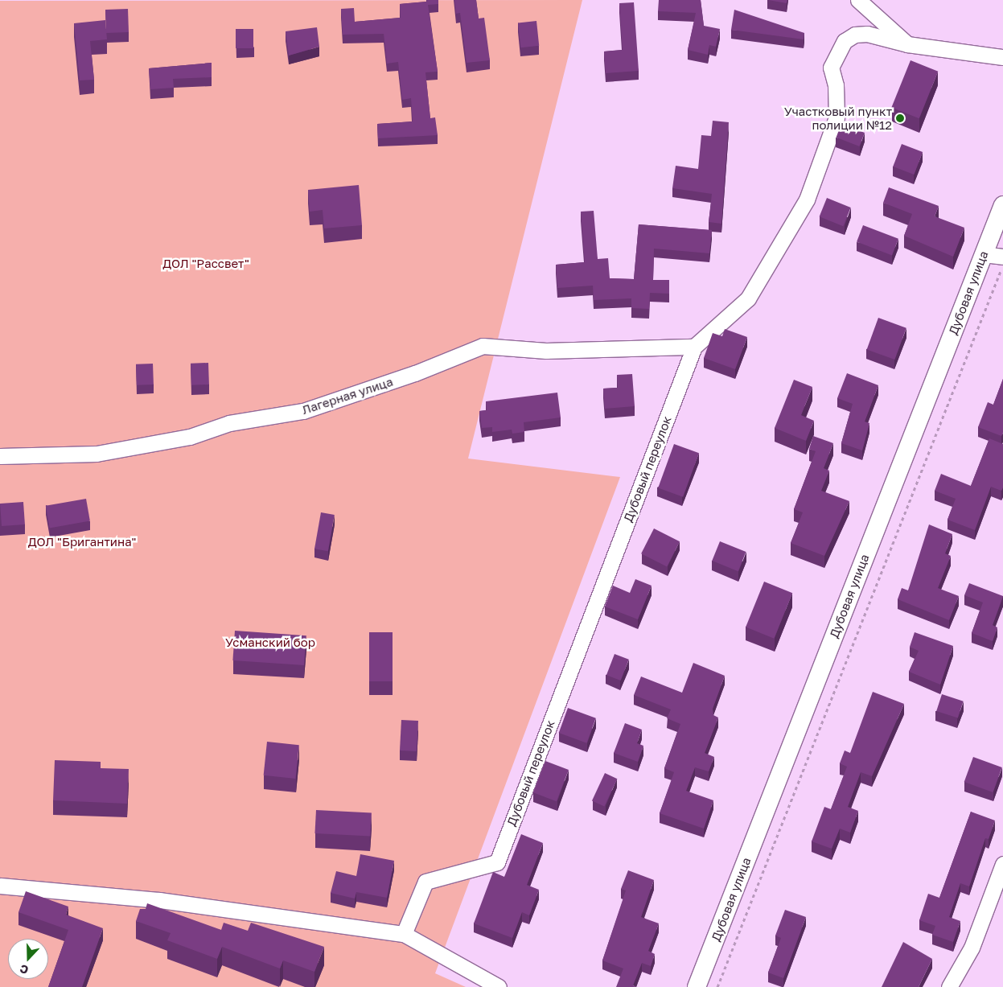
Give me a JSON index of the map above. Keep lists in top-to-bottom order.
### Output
{
  "streets": {
    "street": ["Дубовая улица", "Лагерная улица", "Дубовый переулок"]
  },
  "crossings": [
    ["Лагерная улица", "Дубовый переулок"]
  ],
  "parks": ["ДОЛ \"Рассвет\"", "ДОЛ \"Бригантина\"", "Усманский бор"],
  "places": ["Участковый пункт полиции №12"],
  "north": "bottom"
}
